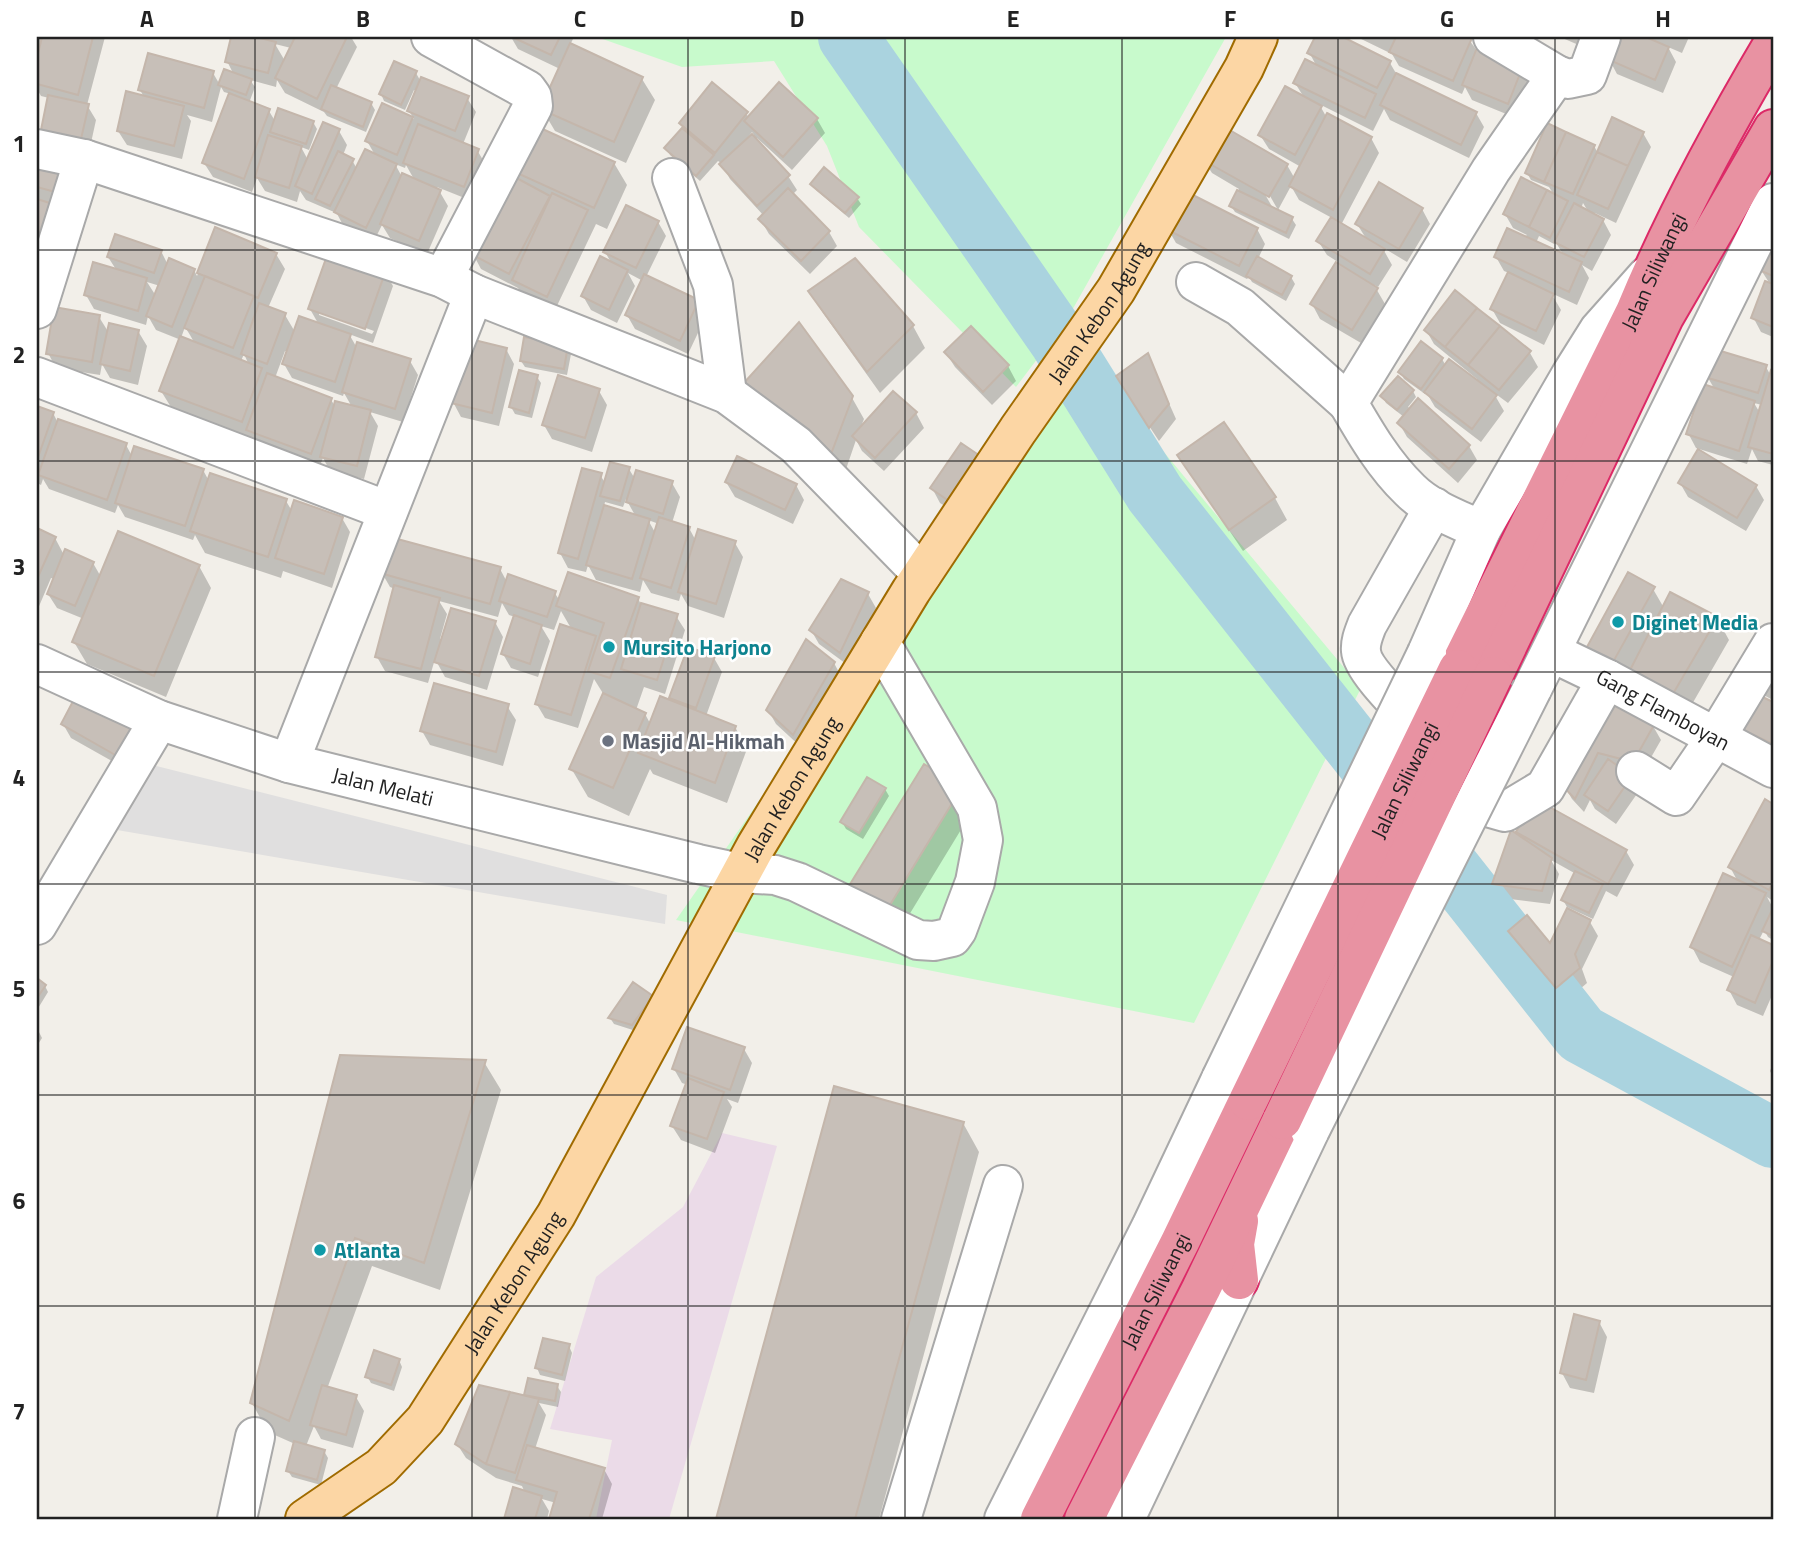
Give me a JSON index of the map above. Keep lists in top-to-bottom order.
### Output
{
  "streets": {
    "highway": ["Jalan Siliwangi"],
    "main road": ["Jalan Kebon Agung"],
    "street": ["Gang Flamboyan", "Jalan Melati"]
  },
  "crossings": [
    ["Jalan Kebon Agung", "Jalan Melati"]
  ],
  "places": [
    "Diginet Media",
    "Mursito Harjono",
    "Masjid Al-Hikmah",
    "Atlanta"
  ],
  "grid": {
    "columns": [
      "A",
      "B",
      "C",
      "D",
      "E",
      "F",
      "G",
      "H"
    ],
    "rows": [
      "1",
      "2",
      "3",
      "4",
      "5",
      "6",
      "7"
    ]
  }
}
